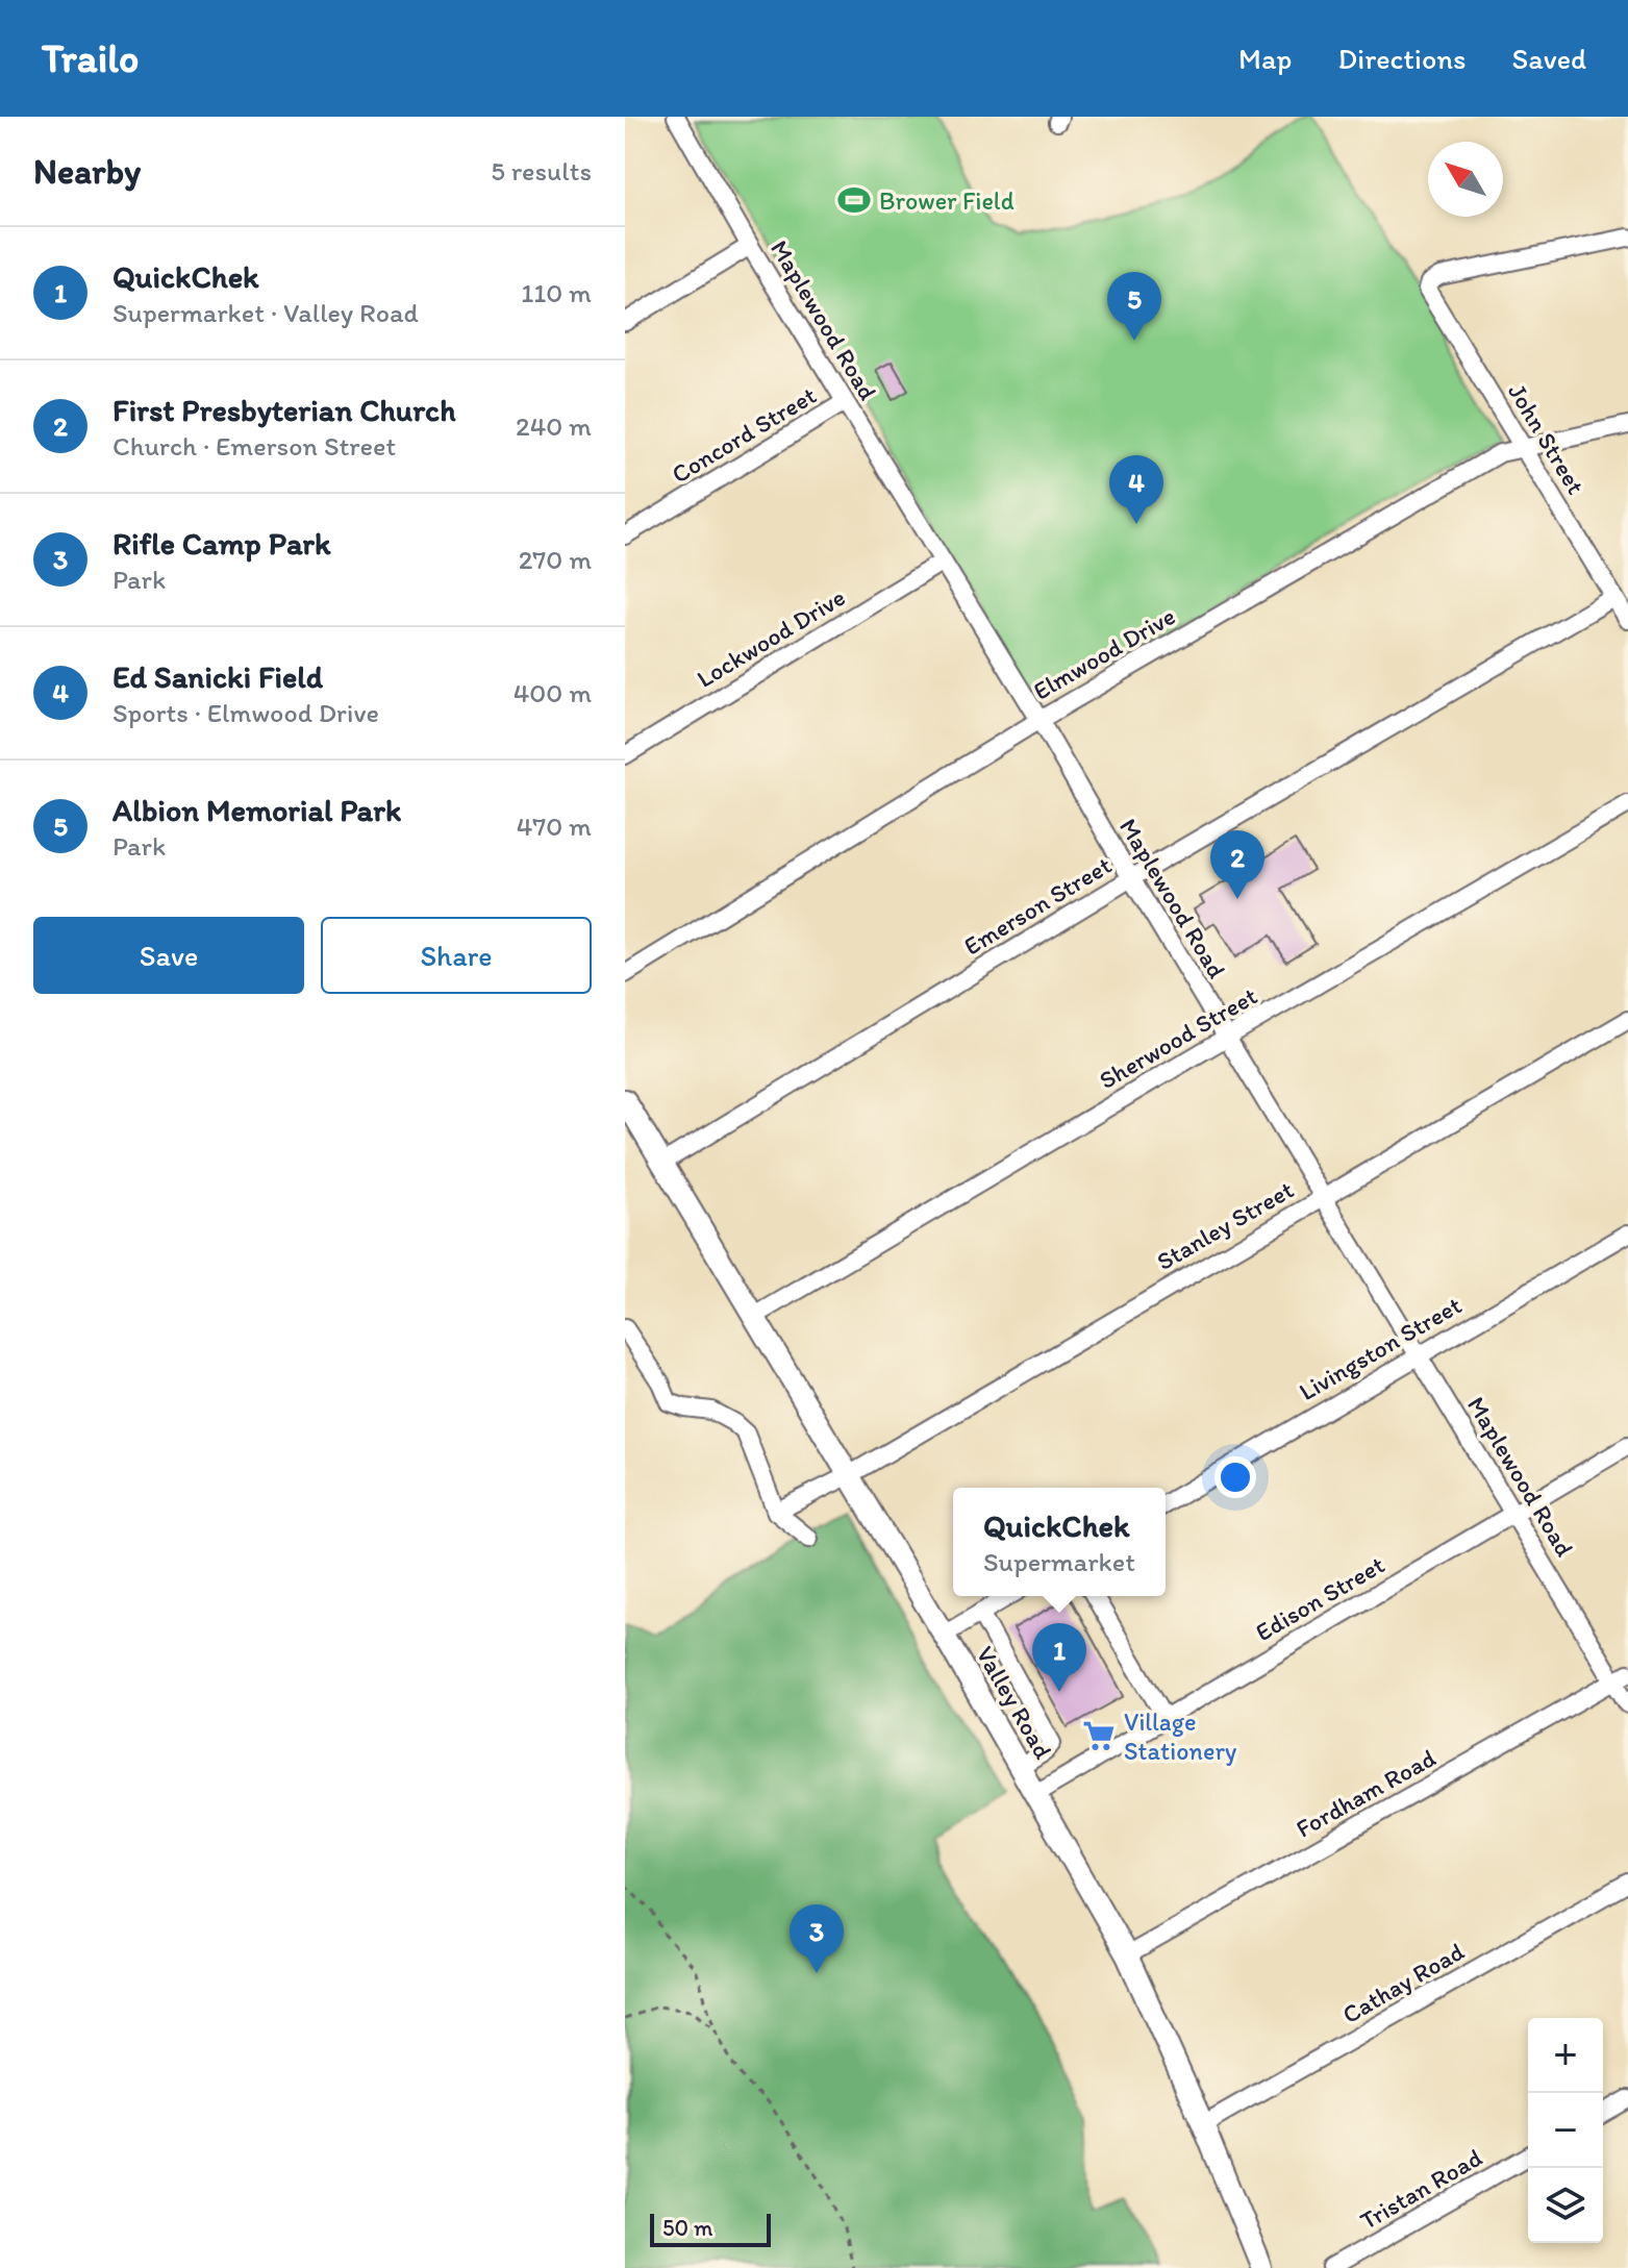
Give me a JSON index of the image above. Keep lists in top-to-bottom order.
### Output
{
  "streets": {
    "main road": ["Valley Road"],
    "street": [
      "Maplewood Road",
      "Concord Street",
      "John Street",
      "Lockwood Drive",
      "Elmwood Drive",
      "Emerson Street",
      "Sherwood Street",
      "Stanley Street",
      "Livingston Street",
      "Edison Street",
      "Fordham Road",
      "Cathay Road",
      "Tristan Road"
    ]
  },
  "crossings": [
    ["Maplewood Road", "Concord Street"],
    ["Maplewood Road", "Lockwood Drive"],
    ["Maplewood Road", "Elmwood Drive"],
    ["Maplewood Road", "Emerson Street"],
    ["Maplewood Road", "Sherwood Street"],
    ["Maplewood Road", "Stanley Street"],
    ["Maplewood Road", "Livingston Street"],
    ["Maplewood Road", "Edison Street"],
    ["Maplewood Road", "Fordham Road"],
    ["John Street", "Elmwood Drive"],
    ["John Street", "Emerson Street"],
    ["Emerson Street", "Valley Road"],
    ["Sherwood Street", "Valley Road"],
    ["Stanley Street", "Valley Road"],
    ["Edison Street", "Valley Road"],
    ["Valley Road", "Fordham Road"],
    ["Valley Road", "Cathay Road"]
  ],
  "places": {
    "sports": ["Brower Field"],
    "supermarket": ["Village Stationery"]
  },
  "scale_bar": "50 m",
  "north": "top left",
  "page": {
    "header": "Trailo",
    "nav": ["Map", "Directions", "Saved"],
    "heading": ["Nearby", "5 results"],
    "list": [
      {
        "mark": "1",
        "name": "QuickChek",
        "note": "Supermarket · Valley Road",
        "value": "110 m"
      },
      {
        "mark": "2",
        "name": "First Presbyterian Church",
        "note": "Church · Emerson Street",
        "value": "240 m"
      },
      {
        "mark": "3",
        "name": "Rifle Camp Park",
        "note": "Park",
        "value": "270 m"
      },
      {
        "mark": "4",
        "name": "Ed Sanicki Field",
        "note": "Sports · Elmwood Drive",
        "value": "400 m"
      },
      {
        "mark": "5",
        "name": "Albion Memorial Park",
        "note": "Park",
        "value": "470 m"
      }
    ],
    "pins": [
      "5",
      "4",
      "2",
      "1",
      "3"
    ],
    "buttons": ["Save", "Share"],
    "popup": ["QuickChek", "Supermarket"],
    "map_buttons": ["+", "−"],
    "scale": "50 m"
  }
}
